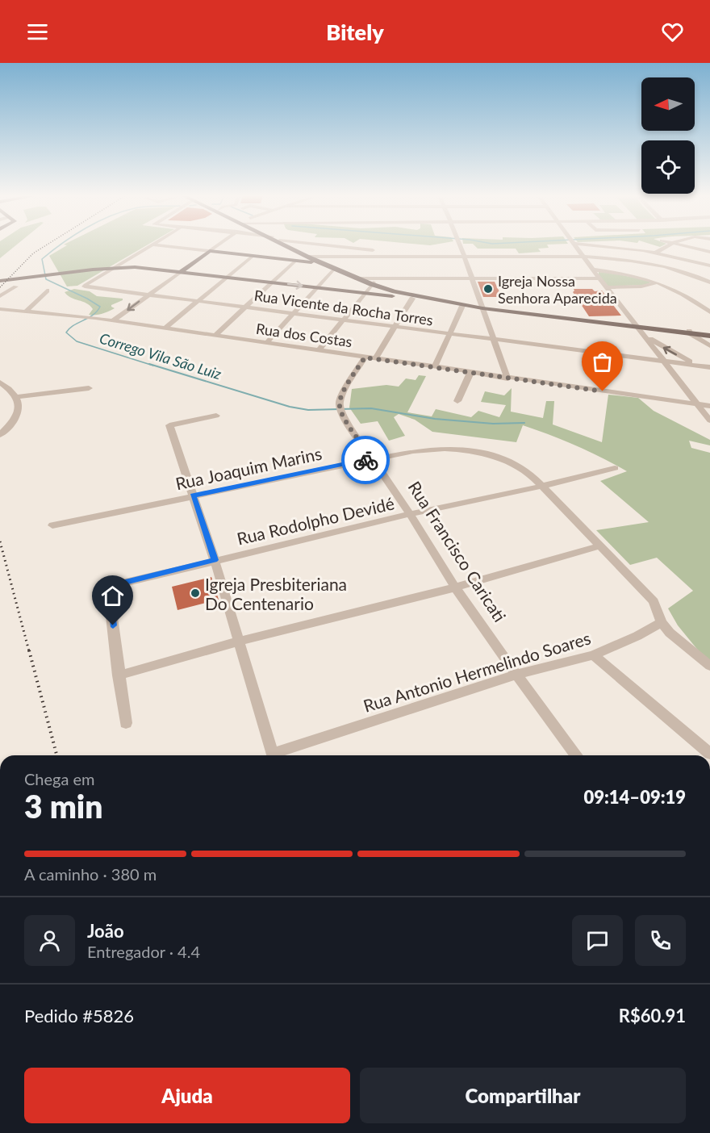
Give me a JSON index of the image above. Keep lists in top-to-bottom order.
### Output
{
  "streets": {
    "street": [
      "Rua Vicente da Rocha Torres",
      "Rua dos Costas",
      "Rua Joaquim Marins",
      "Rua Rodolpho Devidé",
      "Rua Francisco Caricati",
      "Rua Antonio Hermelindo Soares"
    ]
  },
  "crossings": [
    ["Rua dos Costas", "Rua Francisco Caricati"],
    ["Rua Joaquim Marins", "Rua Rodolpho Devidé"],
    ["Rua Joaquim Marins", "Rua Francisco Caricati"],
    ["Rua Joaquim Marins", "Rua Antonio Hermelindo Soares"],
    ["Rua Rodolpho Devidé", "Rua Francisco Caricati"],
    ["Rua Francisco Caricati", "Rua Antonio Hermelindo Soares"]
  ],
  "water": ["Corrego Vila São Luiz"],
  "places": ["Igreja Nossa Senhora Aparecida", "Igreja Presbiteriana Do Centenario"],
  "north": "left",
  "page": {
    "header": "Bitely",
    "heading": ["3 min", "Chega em", "09:14–09:19"],
    "panel": [
      "João",
      "Entregador · 4.4",
      "Pedido #5826",
      "R$60.91"
    ],
    "bar": "A caminho · 380 m",
    "buttons": ["Ajuda", "Compartilhar"]
  }
}
